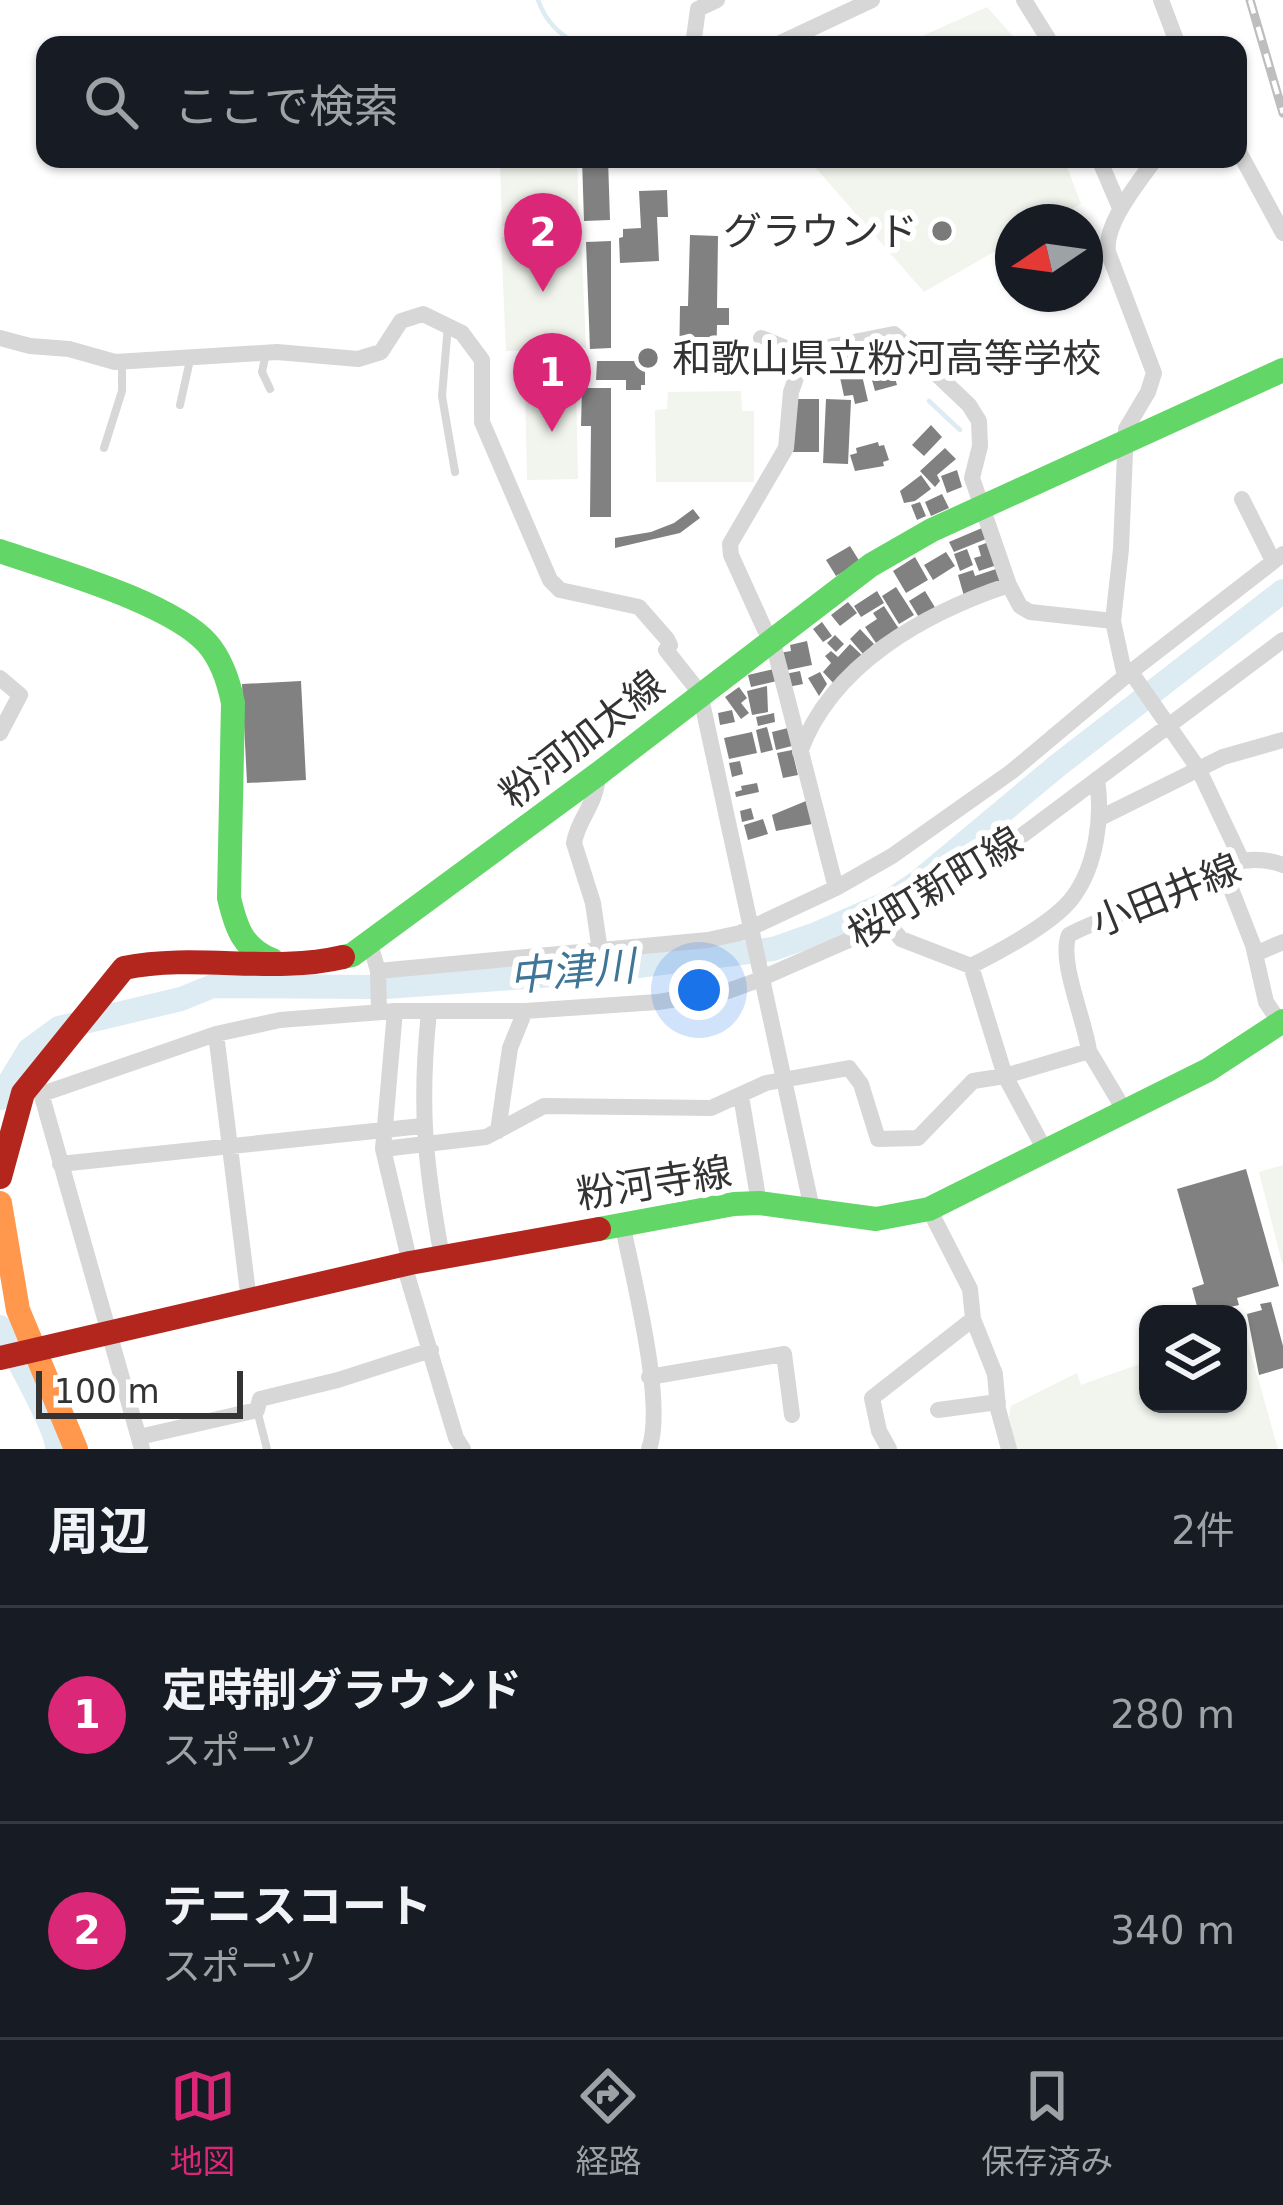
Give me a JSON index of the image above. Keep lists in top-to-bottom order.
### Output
{
  "streets": {
    "main road": ["粉河加太線", "粉河寺線"],
    "street": ["桜町新町線", "小田井線"]
  },
  "crossings": [
    ["粉河加太線", "桜町新町線"],
    ["小田井線", "粉河寺線"]
  ],
  "water": ["中津川"],
  "places": ["グラウンド", "和歌山県立粉河高等学校"],
  "scale_bar": "100 m",
  "north": "left",
  "page": {
    "search": "ここで検索",
    "pins": ["2", "1"],
    "scale": "100 m",
    "heading": ["周辺", "2件"],
    "list": [
      {
        "mark": "1",
        "name": "定時制グラウンド",
        "note": "スポーツ",
        "value": "280 m"
      },
      {
        "mark": "2",
        "name": "テニスコート",
        "note": "スポーツ",
        "value": "340 m"
      }
    ],
    "nav": ["地図", "経路", "保存済み"]
  }
}
